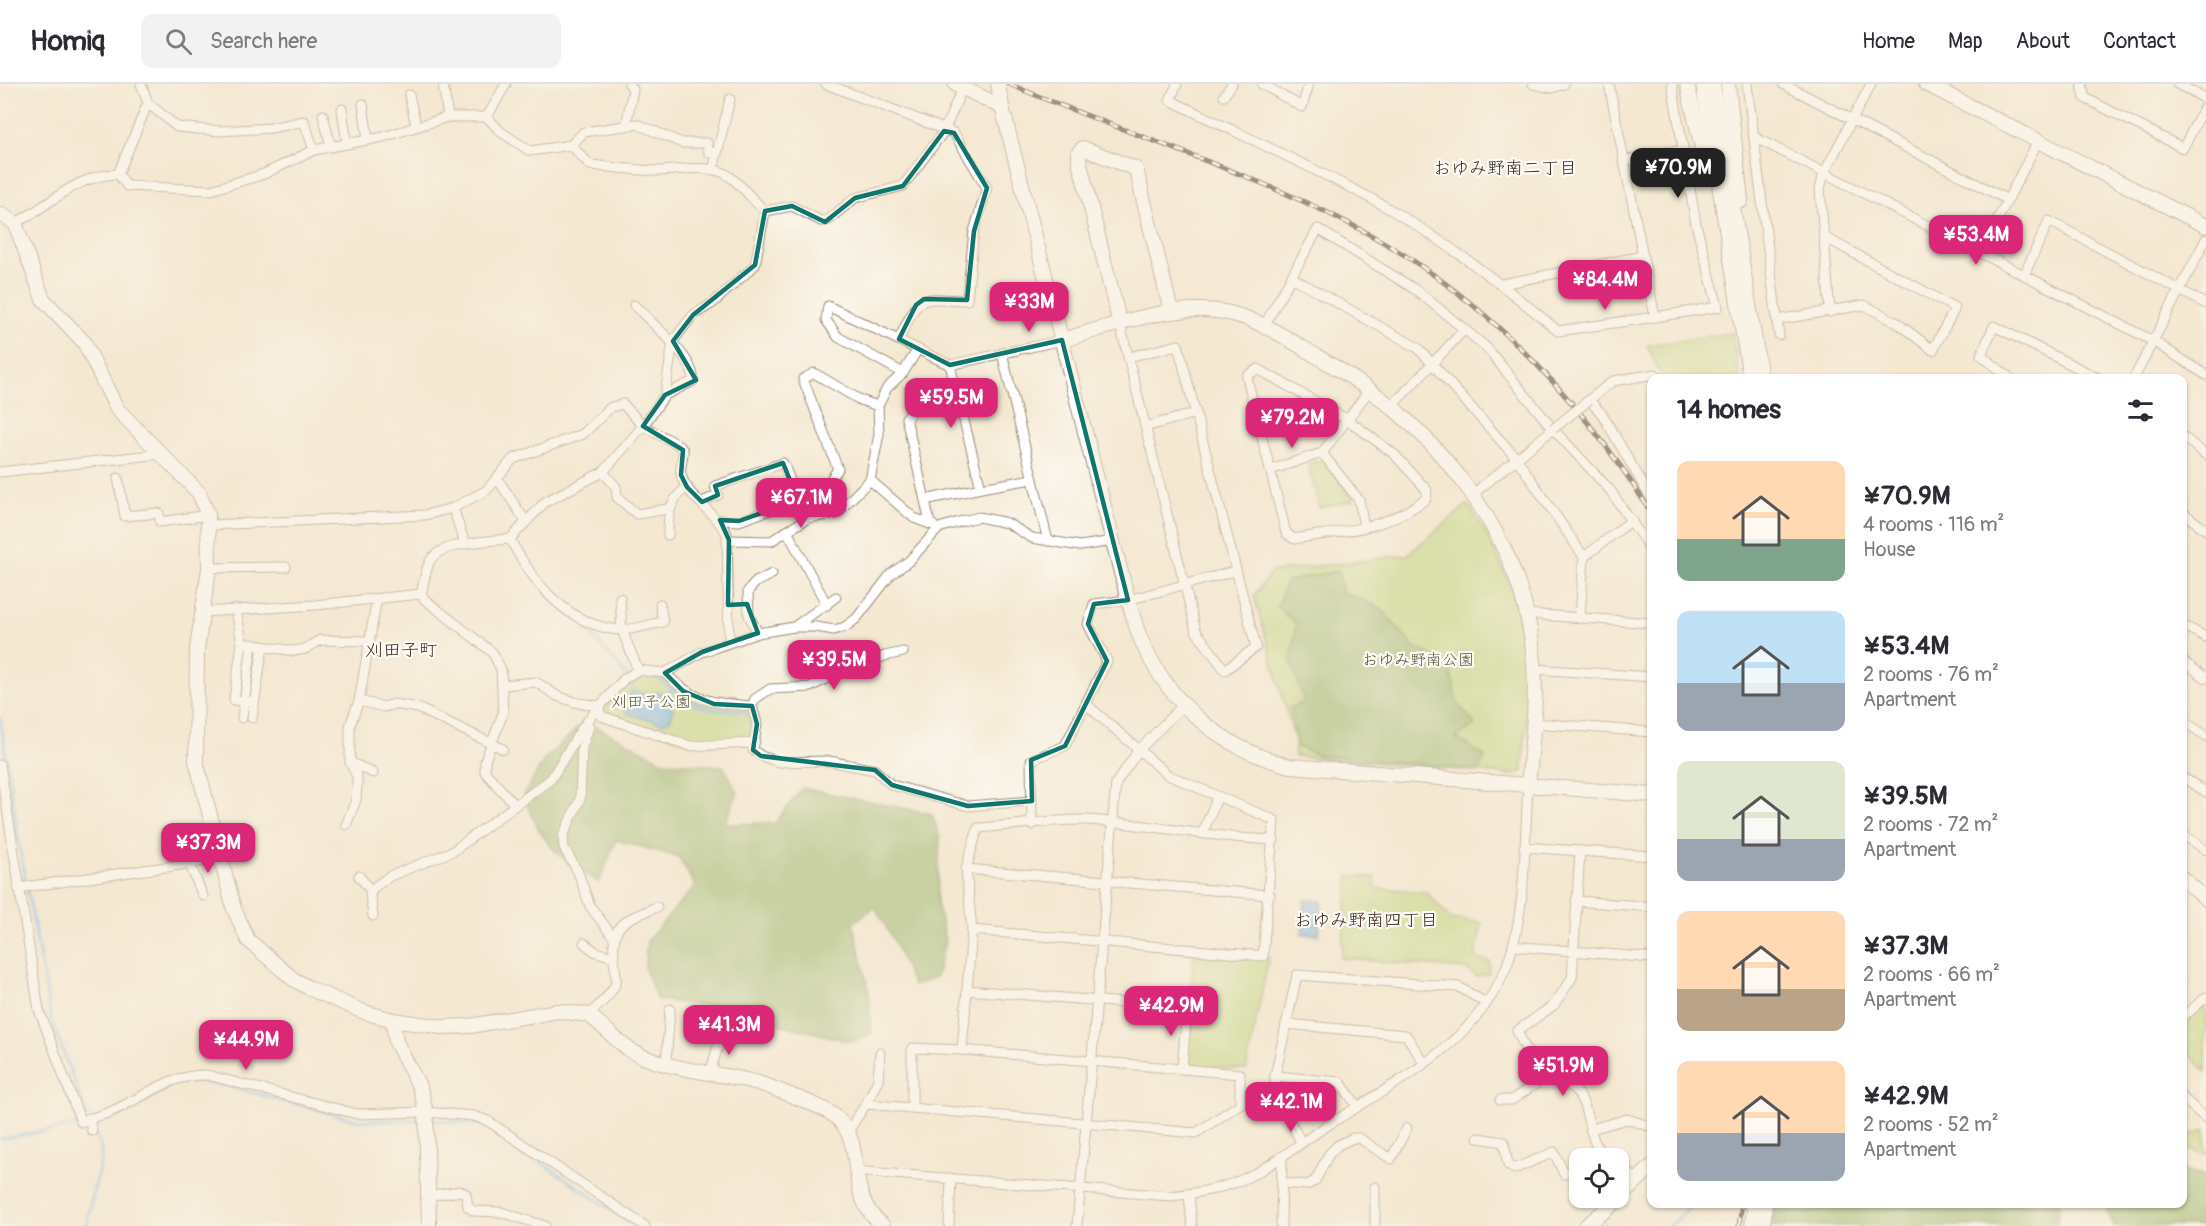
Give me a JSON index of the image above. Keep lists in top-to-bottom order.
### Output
{
  "districts": ["おゆみ野南二丁目", "刈田子町", "おゆみ野南四丁目"],
  "parks": ["おゆみ野南公園", "刈田子公園"],
  "page": {
    "header": "Homiq",
    "search": "Search here",
    "nav": [
      "Home",
      "Map",
      "About",
      "Contact"
    ],
    "price": [
      "¥70.9M",
      "¥53.4M",
      "¥84.4M",
      "¥33M",
      "¥59.5M",
      "¥79.2M",
      "¥67.1M",
      "¥39.5M",
      "¥37.3M",
      "¥42.9M",
      "¥41.3M",
      "¥44.9M",
      "¥51.9M",
      "¥42.1M"
    ],
    "heading": "14 homes",
    "list": [
      {
        "name": "¥70.9M",
        "note": "4 rooms · 116 m² · House"
      },
      {
        "name": "¥53.4M",
        "note": "2 rooms · 76 m² · Apartment"
      },
      {
        "name": "¥39.5M",
        "note": "2 rooms · 72 m² · Apartment"
      },
      {
        "name": "¥37.3M",
        "note": "2 rooms · 66 m² · Apartment"
      },
      {
        "name": "¥42.9M",
        "note": "2 rooms · 52 m² · Apartment"
      }
    ]
  }
}
